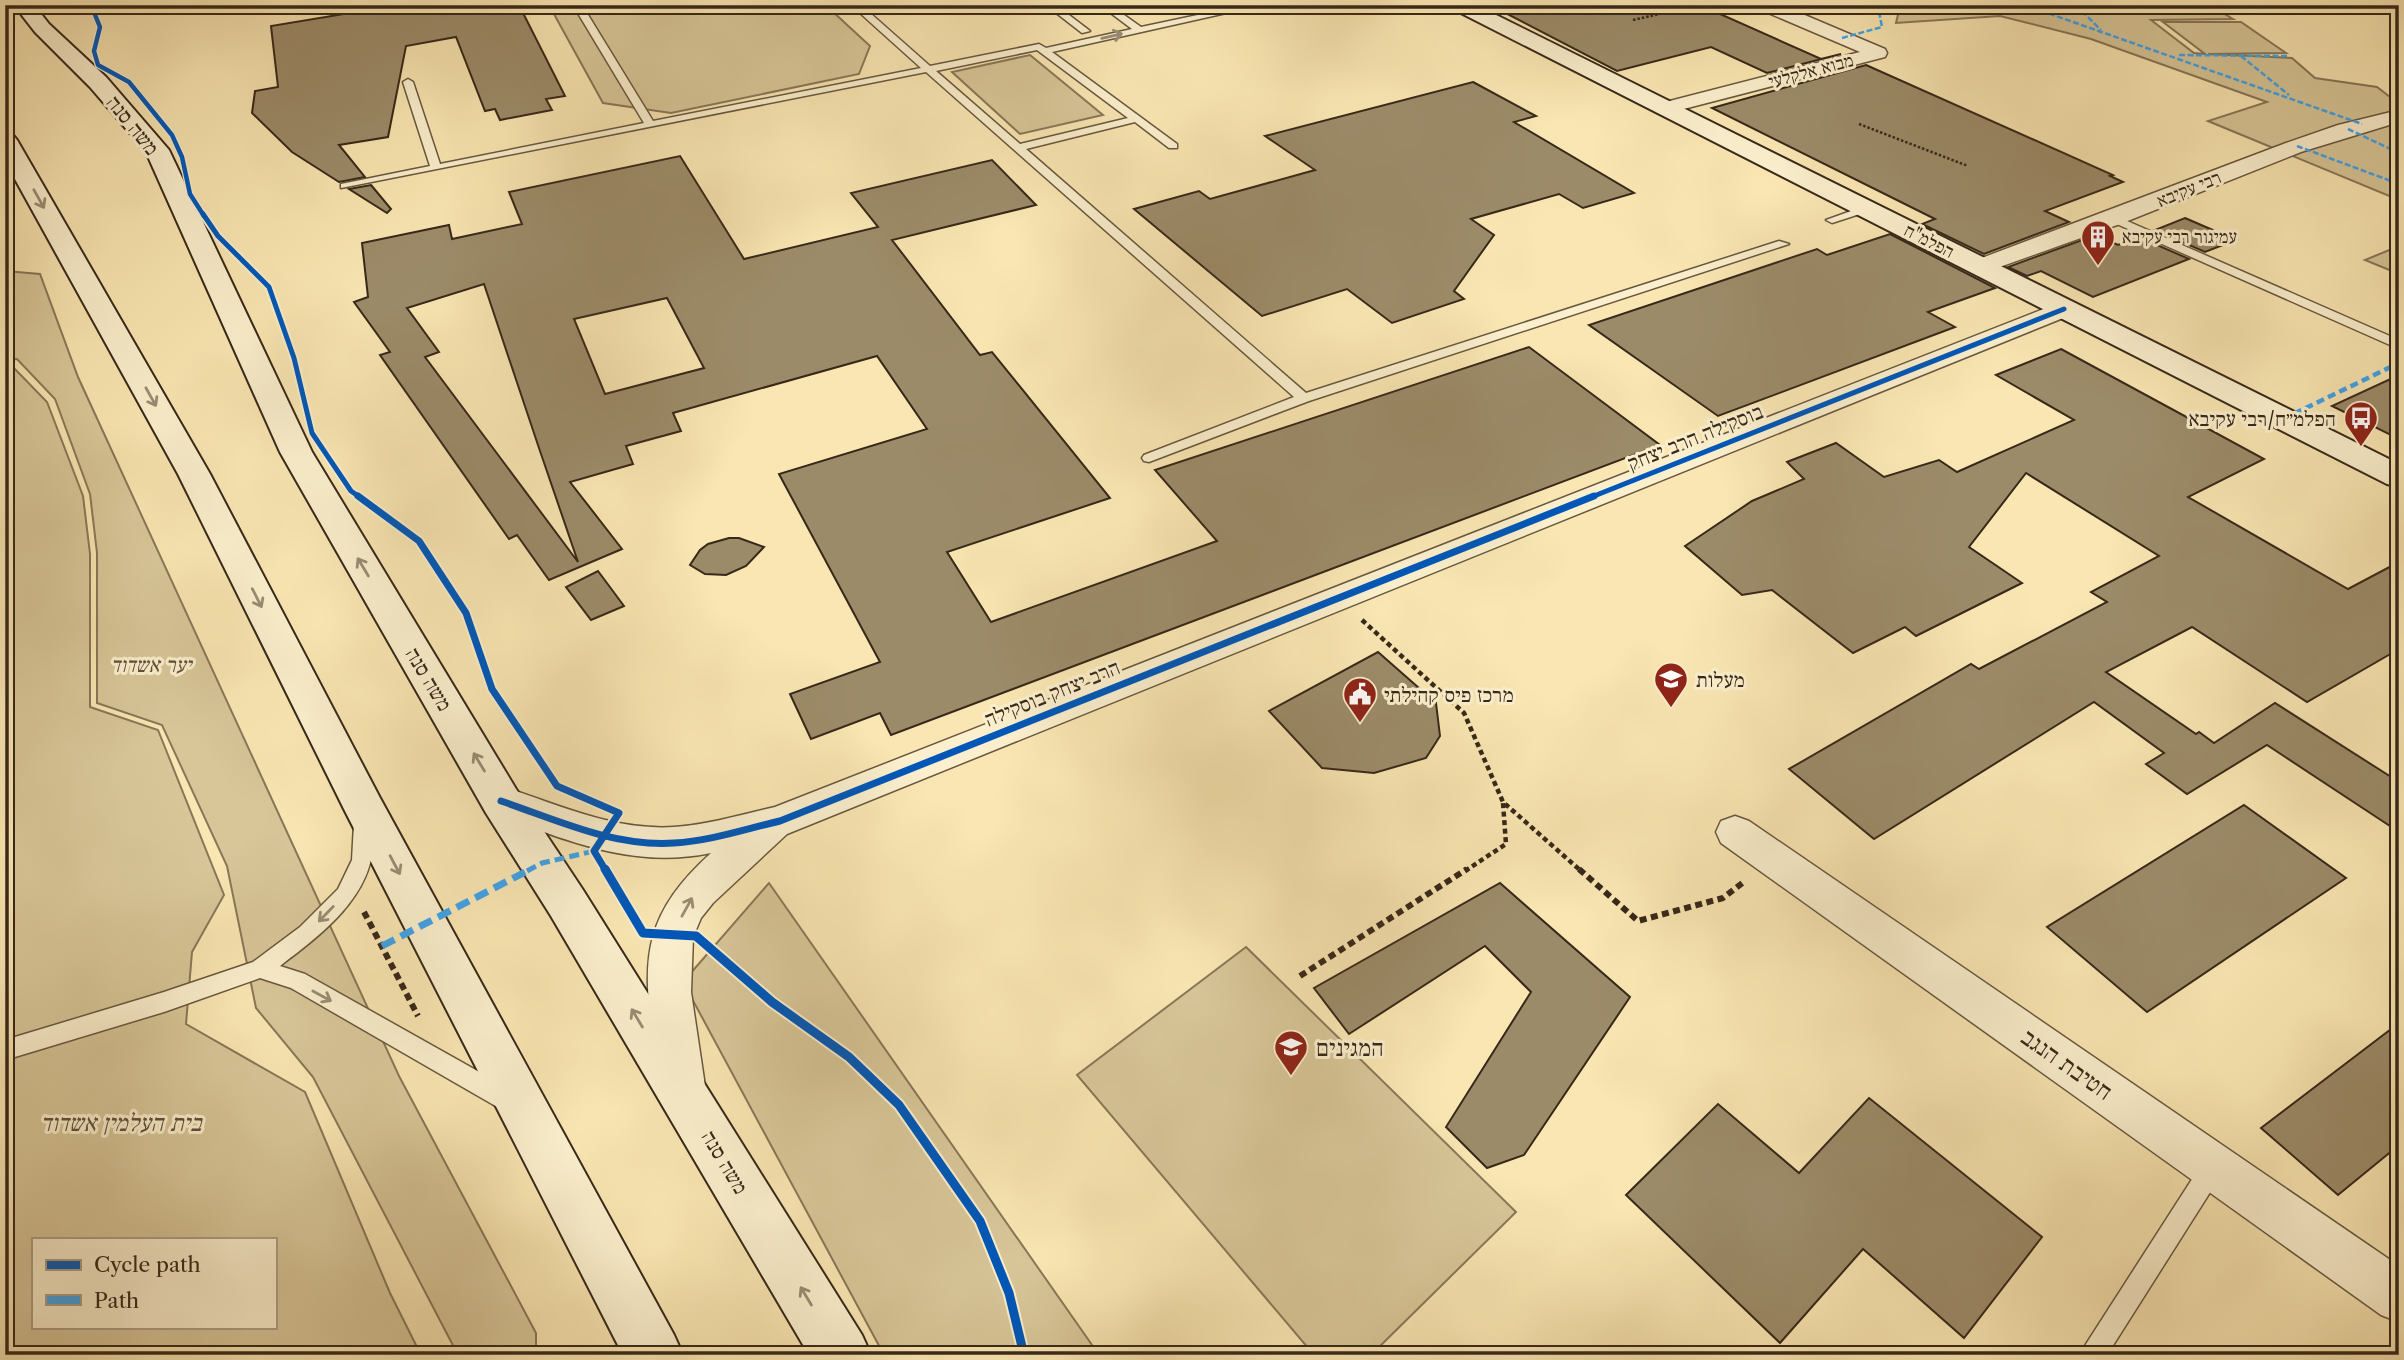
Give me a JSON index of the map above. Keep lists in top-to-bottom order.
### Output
{
  "streets": {
    "main road": ["משה סנה", "הפלמ\"ח"],
    "street": [
      "מבוא אלקלעי",
      "רבי עקיבא",
      "בוסקילה הרב יצחק",
      "הרב יצחק בוסקילה",
      "חטיבת הנגב"
    ]
  },
  "crossings": [
    ["מבוא אלקלעי", "הפלמ\"ח"],
    ["משה סנה", "הרב יצחק בוסקילה"],
    ["רבי עקיבא", "הפלמ\"ח"],
    ["הפלמ\"ח", "בוסקילה הרב יצחק"],
    ["בוסקילה הרב יצחק", "הרב יצחק בוסקילה"]
  ],
  "parks": ["יער אשדוד", "בית העלמין אשדוד"],
  "places": {
    "building": ["עמיגור רבי עקיבא"],
    "bus stop": ["הפלמ״ח/רבי עקיבא"],
    "school or university": ["מעלות", "המגינים"],
    "public building": ["מרכז פיס קהילתי"]
  },
  "legend": ["Cycle path", "Path"]
}
